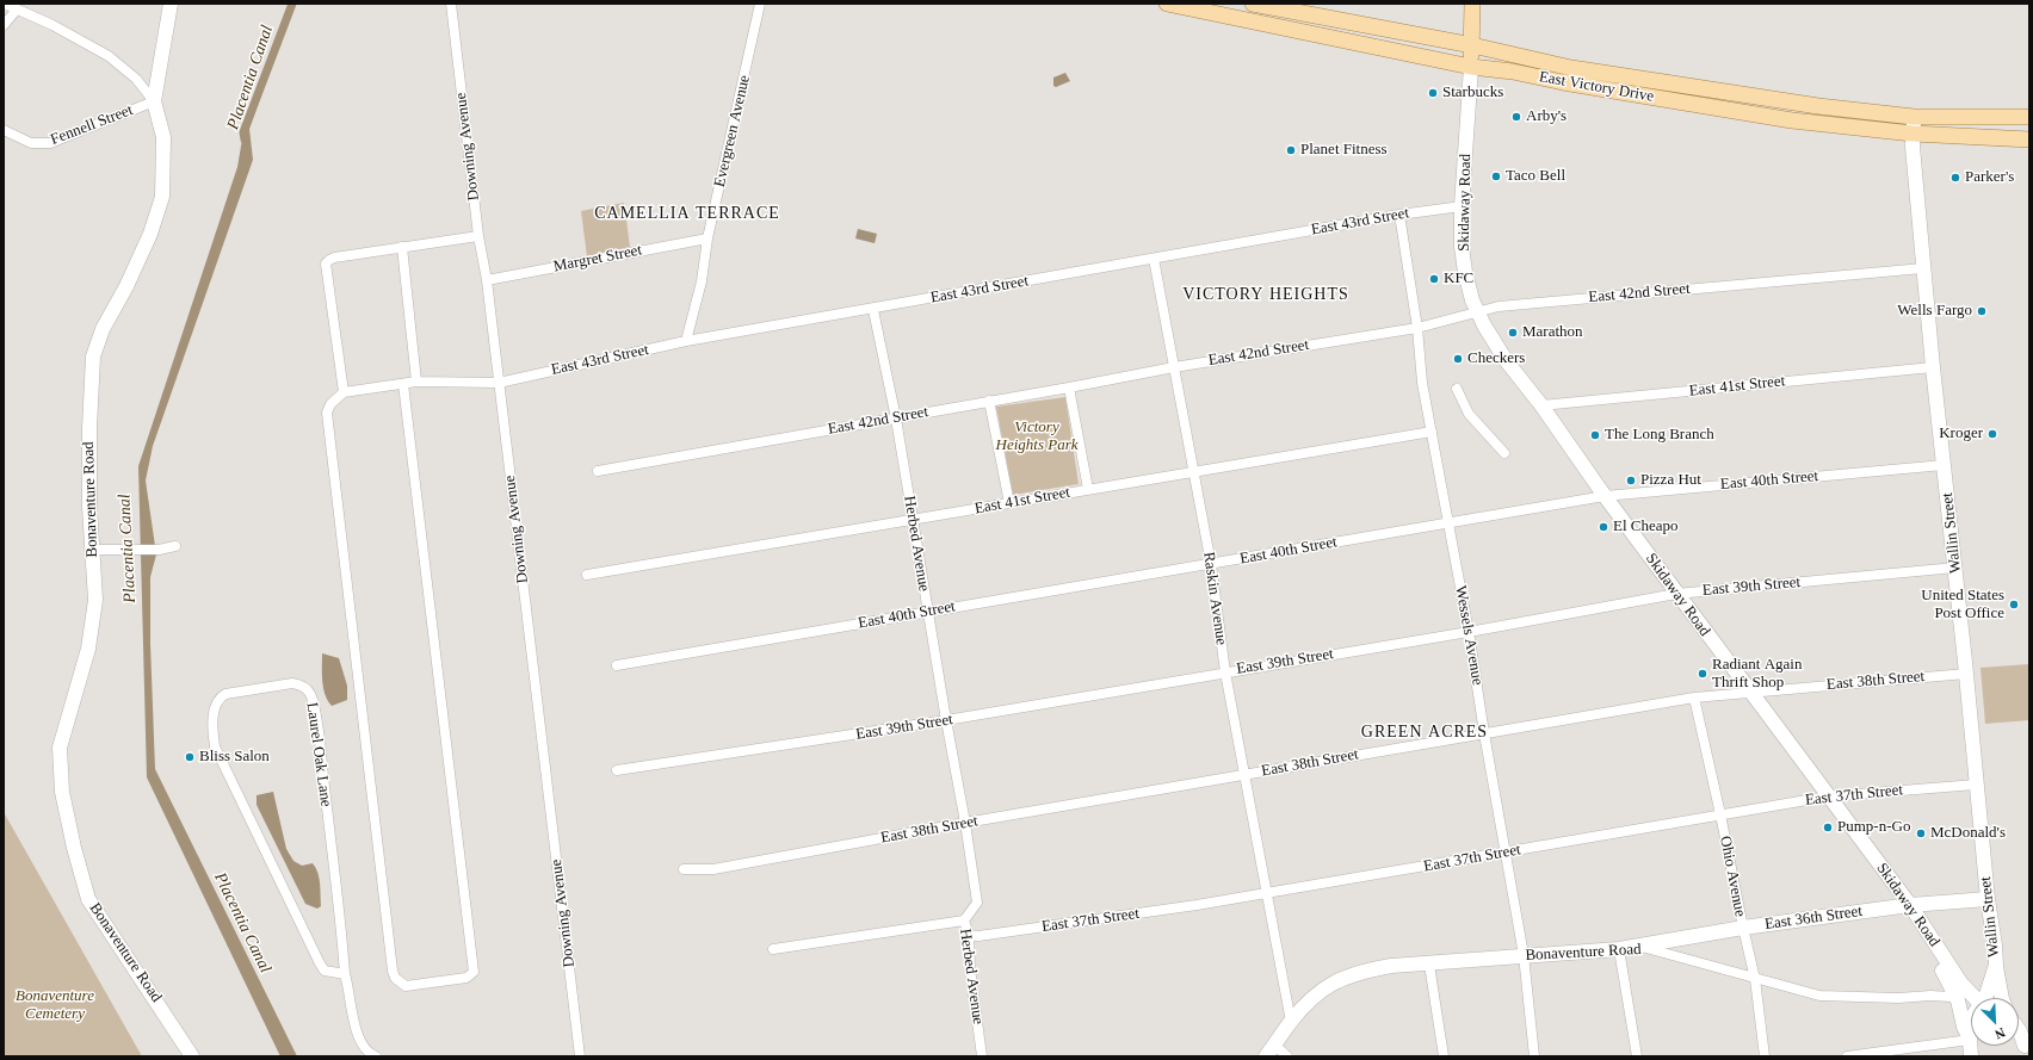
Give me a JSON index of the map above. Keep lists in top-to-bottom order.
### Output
{
  "streets": {
    "main road": [
      "East Victory Drive",
      "Skidaway Road",
      "Bonaventure Road",
      "Wallin Street",
      "East 36th Street"
    ],
    "street": [
      "Fennell Street",
      "Evergreen Avenue",
      "Downing Avenue",
      "East 43rd Street",
      "Margret Street",
      "East 42nd Street",
      "East 41st Street",
      "East 40th Street",
      "Herbed Avenue",
      "East 39th Street",
      "Raskin Avenue",
      "Wessels Avenue",
      "East 38th Street",
      "Laurel Oak Lane",
      "East 37th Street",
      "Ohio Avenue"
    ]
  },
  "crossings": [
    ["East Victory Drive", "Skidaway Road"],
    ["East Victory Drive", "Wallin Street"],
    ["Fennell Street", "Bonaventure Road"],
    ["Evergreen Avenue", "East 43rd Street"],
    ["Evergreen Avenue", "Margret Street"],
    ["Downing Avenue", "East 43rd Street"],
    ["Downing Avenue", "Margret Street"],
    ["Skidaway Road", "East 43rd Street"],
    ["Skidaway Road", "East 42nd Street"],
    ["Skidaway Road", "East 41st Street"],
    ["Skidaway Road", "East 40th Street"],
    ["Skidaway Road", "East 39th Street"],
    ["Skidaway Road", "East 38th Street"],
    ["Skidaway Road", "East 37th Street"],
    ["Skidaway Road", "East 36th Street"],
    ["East 43rd Street", "Herbed Avenue"],
    ["East 43rd Street", "Raskin Avenue"],
    ["East 43rd Street", "Wessels Avenue"],
    ["East 42nd Street", "Wallin Street"],
    ["East 42nd Street", "Herbed Avenue"],
    ["East 42nd Street", "Raskin Avenue"],
    ["East 42nd Street", "Wessels Avenue"],
    ["East 41st Street", "Wallin Street"],
    ["East 41st Street", "Herbed Avenue"],
    ["East 41st Street", "Raskin Avenue"],
    ["East 41st Street", "Wessels Avenue"],
    ["East 40th Street", "Wallin Street"],
    ["East 40th Street", "Herbed Avenue"],
    ["East 40th Street", "Raskin Avenue"],
    ["East 40th Street", "Wessels Avenue"],
    ["Bonaventure Road", "Raskin Avenue"],
    ["Bonaventure Road", "Wessels Avenue"],
    ["Bonaventure Road", "Ohio Avenue"],
    ["Bonaventure Road", "East 36th Street"],
    ["Wallin Street", "East 39th Street"],
    ["Wallin Street", "East 38th Street"],
    ["Wallin Street", "East 37th Street"],
    ["Wallin Street", "East 36th Street"],
    ["Herbed Avenue", "East 39th Street"],
    ["Herbed Avenue", "East 38th Street"],
    ["Herbed Avenue", "East 37th Street"],
    ["East 39th Street", "Raskin Avenue"],
    ["East 39th Street", "Wessels Avenue"],
    ["Raskin Avenue", "East 38th Street"],
    ["Raskin Avenue", "East 37th Street"],
    ["Wessels Avenue", "East 38th Street"],
    ["Wessels Avenue", "East 37th Street"],
    ["East 38th Street", "Ohio Avenue"],
    ["East 37th Street", "Ohio Avenue"],
    ["Ohio Avenue", "East 36th Street"]
  ],
  "districts": ["CAMELLIA TERRACE", "VICTORY HEIGHTS", "GREEN ACRES"],
  "water": ["Placentia Canal"],
  "parks": ["Victory Heights Park", "Bonaventure Cemetery"],
  "places": [
    "Starbucks",
    "Arby's",
    "Planet Fitness",
    "Taco Bell",
    "Parker's",
    "KFC",
    "Wells Fargo",
    "Marathon",
    "Checkers",
    "Kroger",
    "The Long Branch",
    "Pizza Hut",
    "El Cheapo",
    "United States Post Office",
    "Radiant Again Thrift Shop",
    "Bliss Salon",
    "Pump-n-Go",
    "McDonald's"
  ],
  "north": "bottom right"
}
